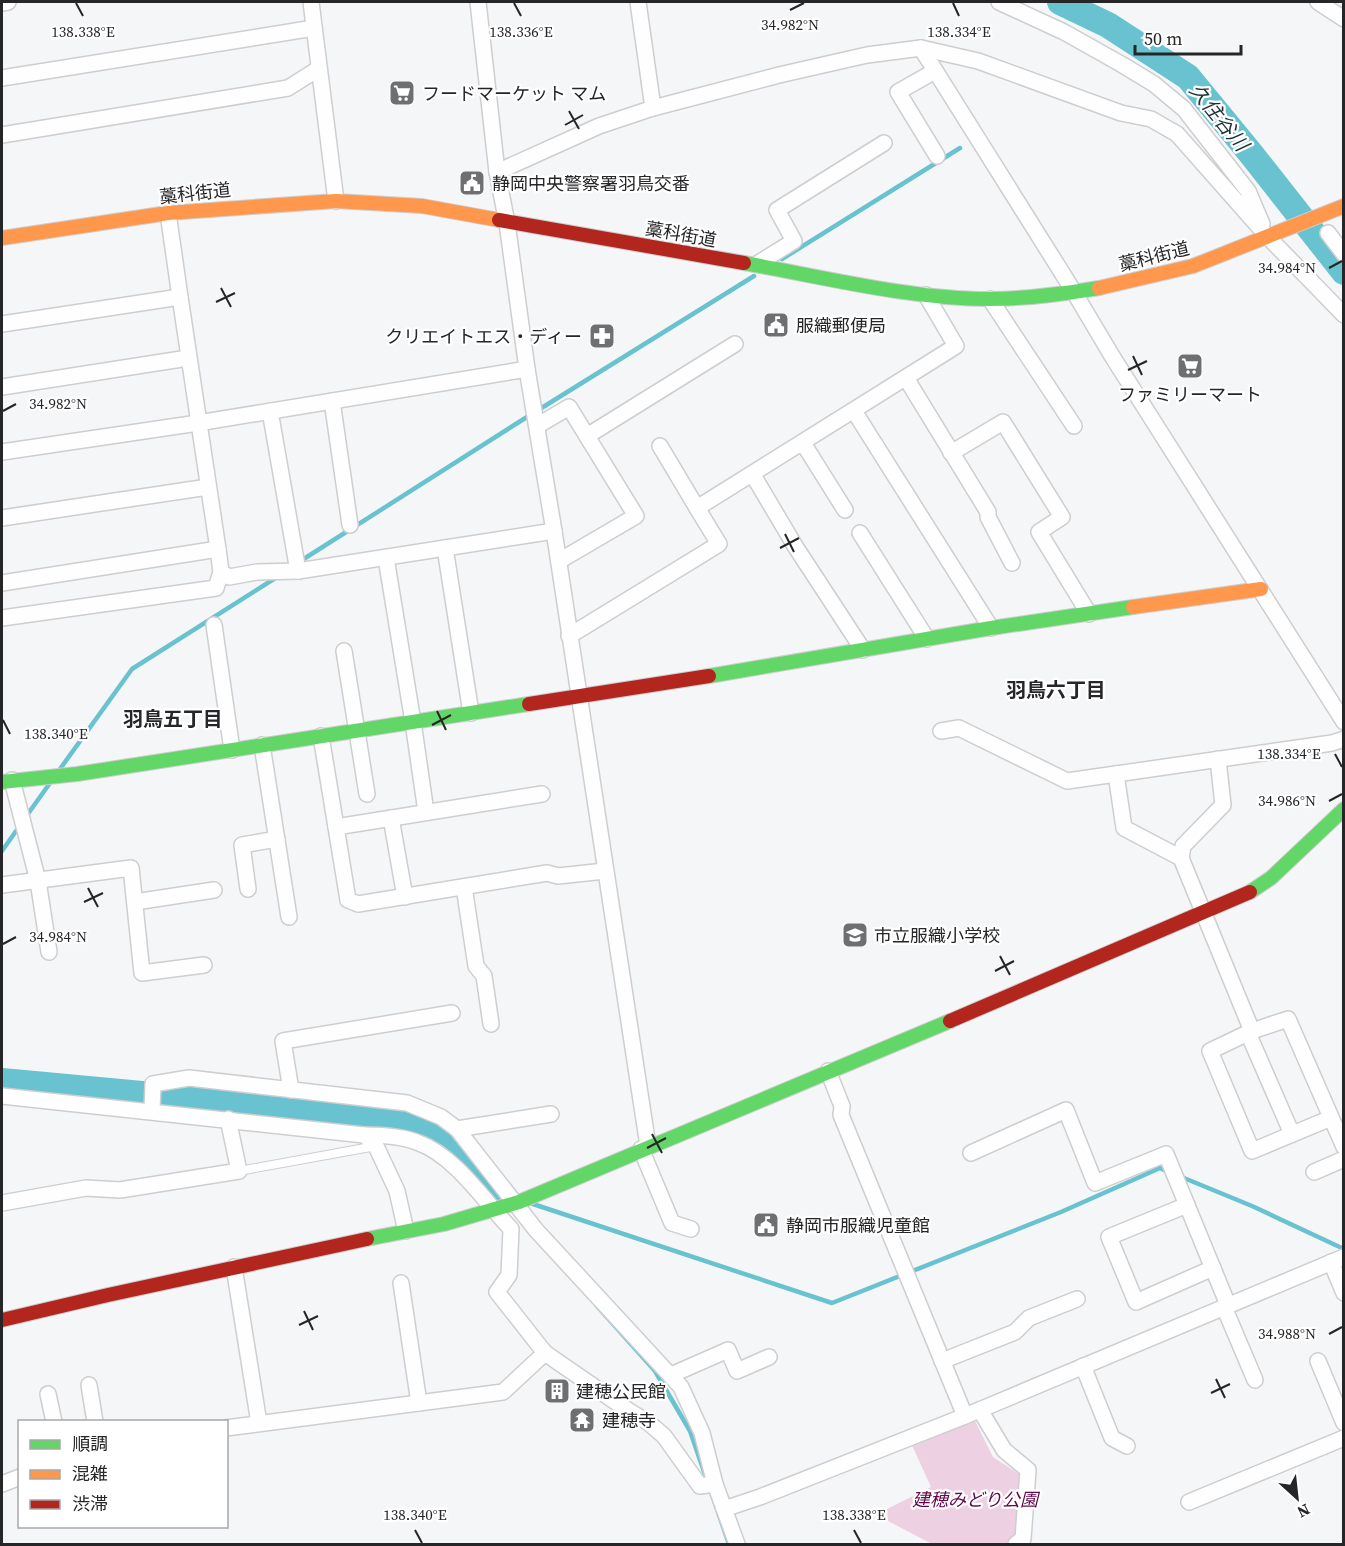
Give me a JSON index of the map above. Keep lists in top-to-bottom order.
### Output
{
  "streets": {
    "main road": ["藁科街道"]
  },
  "districts": ["羽鳥六丁目", "羽鳥五丁目"],
  "water": ["久住谷川"],
  "parks": ["建穂みどり公園"],
  "places": {
    "supermarket": ["フードマーケット マム", "ファミリーマート"],
    "public building": ["静岡中央警察署羽鳥交番", "服織郵便局", "静岡市服織児童館"],
    "pharmacy": ["クリエイトエス・ディー"],
    "school or university": ["市立服織小学校"],
    "building": ["建穂公民館"],
    "temple": ["建穂寺"]
  },
  "legend": ["順調", "混雑", "渋滞"],
  "scale_bar": "50 m",
  "north": "bottom right",
  "coordinates": [
    "34.982°N",
    "138.338°E",
    "138.336°E",
    "138.334°E",
    "34.984°N",
    "138.340°E",
    "34.986°N",
    "34.988°N"
  ]
}
